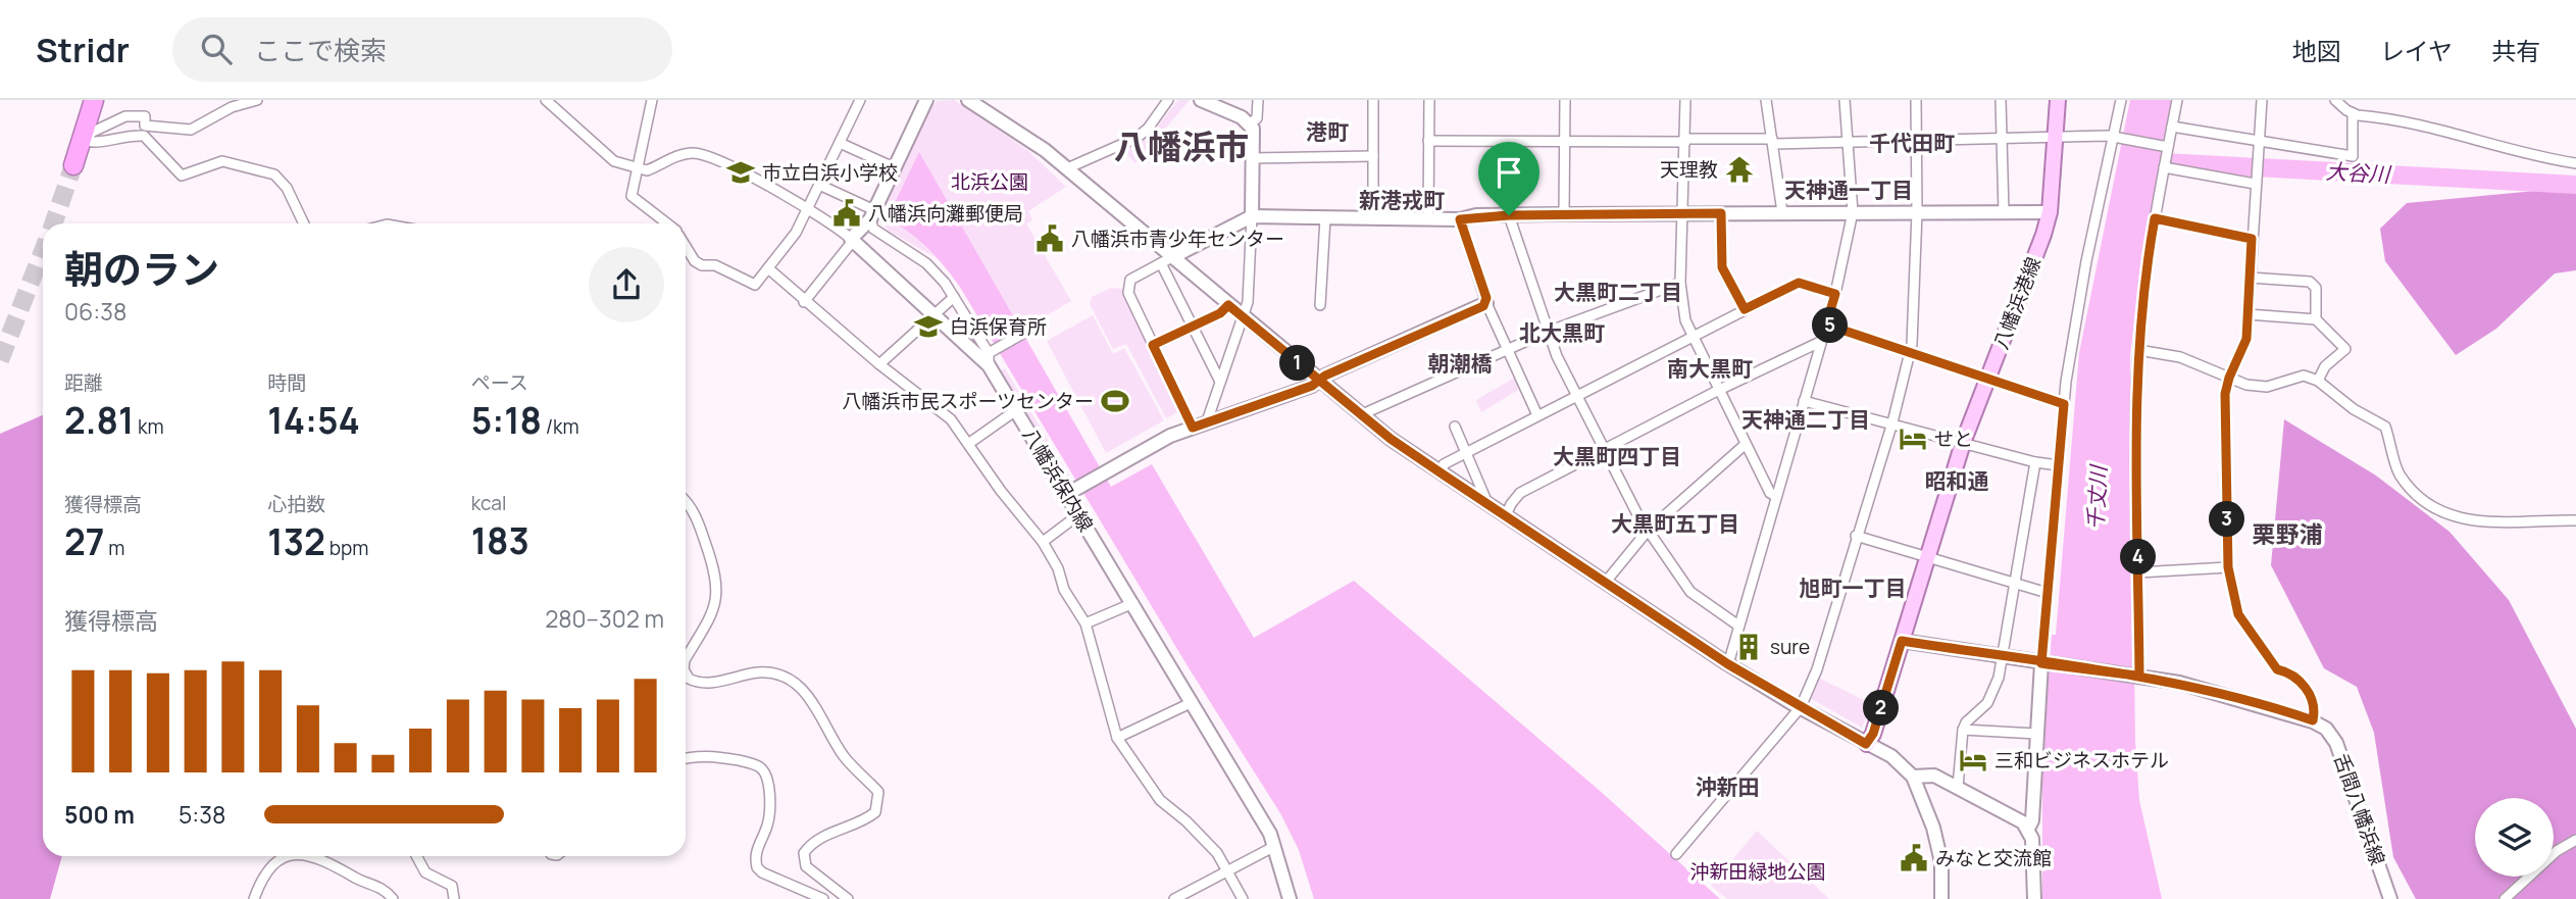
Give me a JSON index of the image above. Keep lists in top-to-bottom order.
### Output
{
  "streets": {
    "main road": ["八幡浜港線"],
    "street": ["八幡浜保内線", "舌間八幡浜線"]
  },
  "crossings": [
    ["八幡浜港線", "舌間八幡浜線"]
  ],
  "districts": [
    "港町",
    "千代田町",
    "八幡浜市",
    "天神通一丁目",
    "新港戎町",
    "大黒町二丁目",
    "北大黒町",
    "朝潮橋",
    "南大黒町",
    "天神通二丁目",
    "大黒町四丁目",
    "昭和通",
    "大黒町五丁目",
    "栗野浦",
    "旭町一丁目",
    "沖新田"
  ],
  "water": ["大谷川", "千丈川"],
  "parks": ["北浜公園", "沖新田緑地公園"],
  "places": {
    "temple": ["天理教"],
    "school or university": ["市立白浜小学校", "白浜保育所"],
    "public building": ["八幡浜向灘郵便局", "八幡浜市青少年センター", "みなと交流館"],
    "sports": ["八幡浜市民スポーツセンター"],
    "hotel": ["せと", "三和ビジネスホテル"],
    "building": ["sure"]
  },
  "page": {
    "header": "Stridr",
    "search": "ここで検索",
    "nav": ["地図", "レイヤ", "共有"],
    "heading": ["朝のラン", "06:38"],
    "pins": [
      "5",
      "1",
      "3",
      "4",
      "2"
    ],
    "stats": [
      ["距離", "2.81 km"],
      ["時間", "14:54"],
      ["ペース", "5:18 /km"],
      ["獲得標高", "27 m"],
      ["心拍数", "132 bpm"],
      ["kcal", "183"]
    ],
    "chart": ["獲得標高", "280–302 m"],
    "list": [
      {
        "name": "500 m",
        "note": "5:38"
      }
    ]
  }
}
